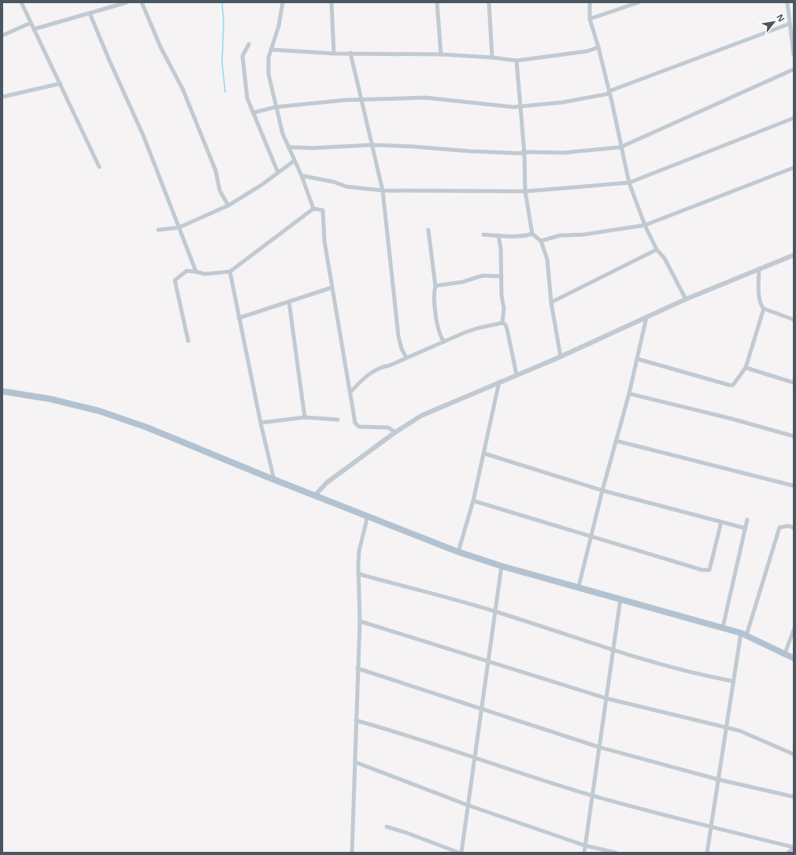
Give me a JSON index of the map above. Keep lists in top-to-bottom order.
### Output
{
  "north": "top right"
}
